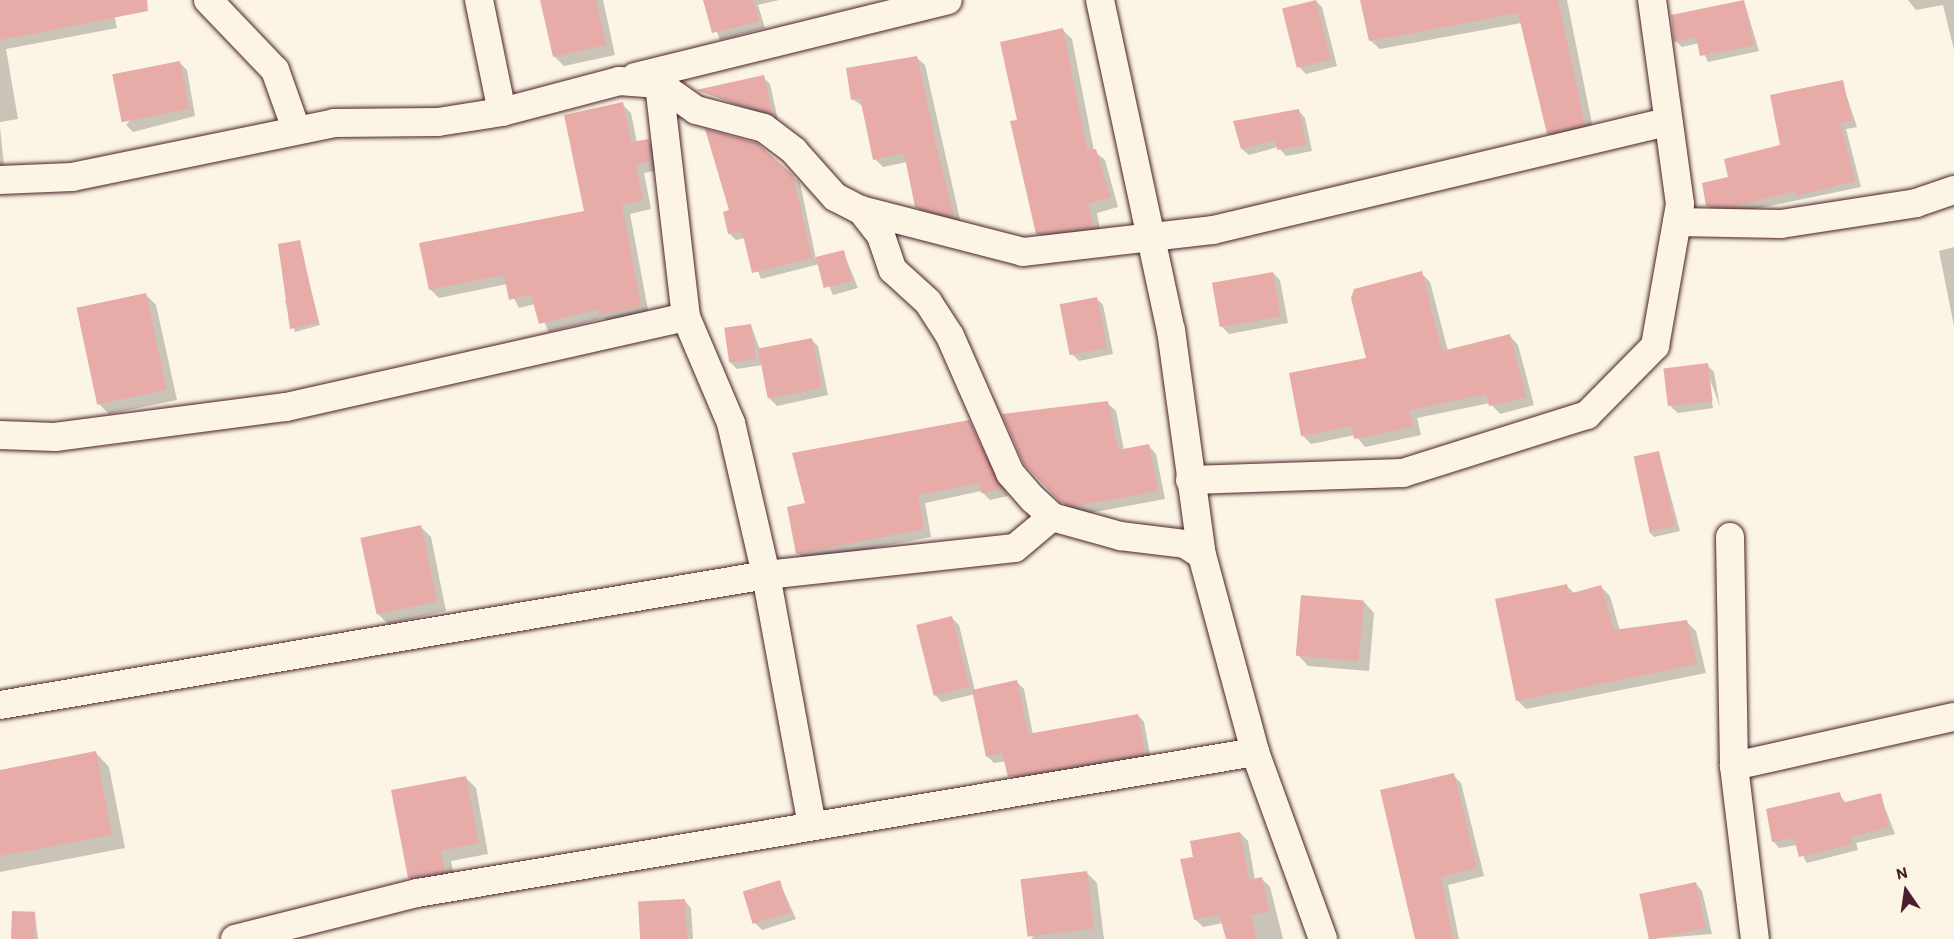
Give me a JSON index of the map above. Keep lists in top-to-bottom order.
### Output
{
  "north": "top"
}
